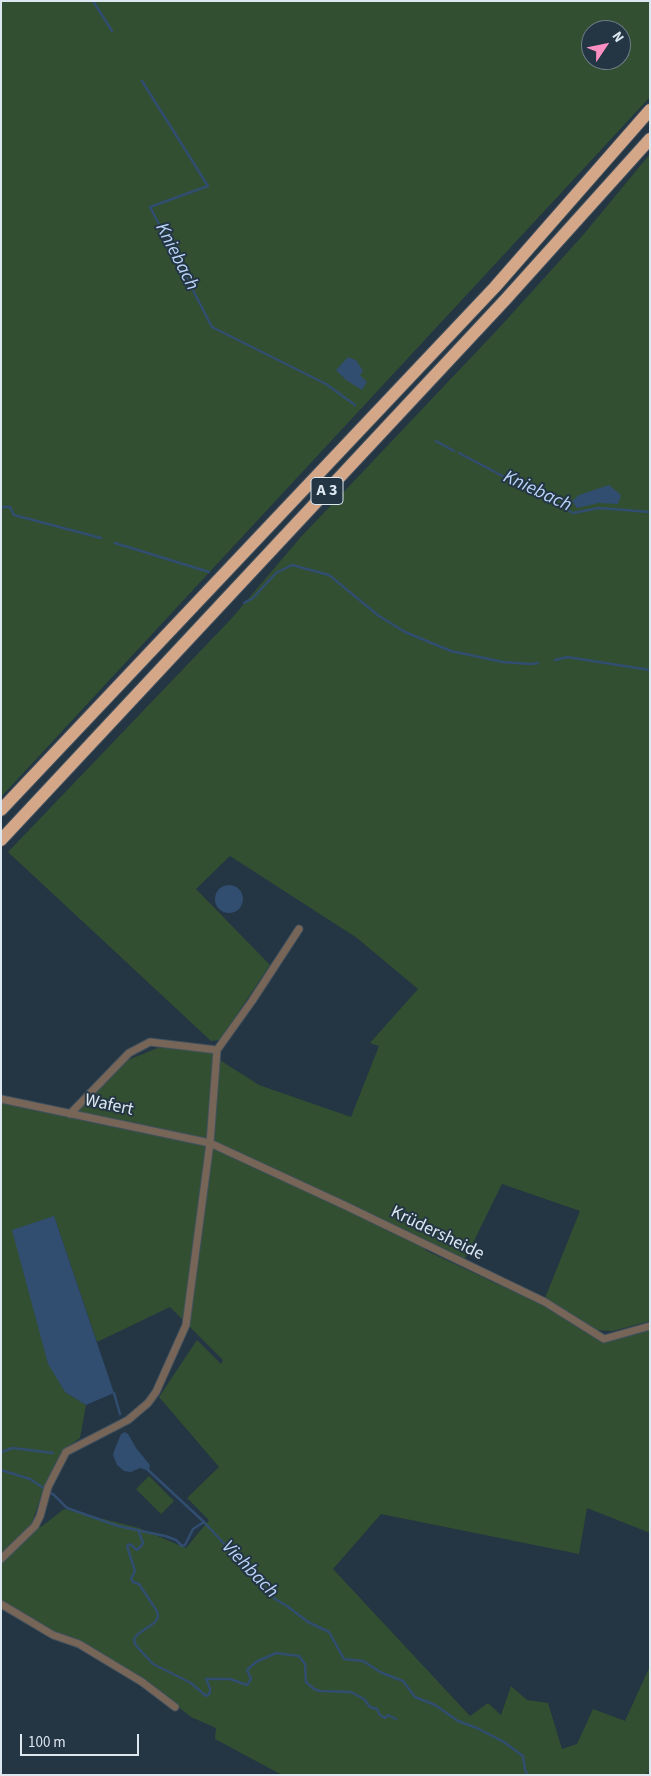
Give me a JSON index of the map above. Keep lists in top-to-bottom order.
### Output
{
  "streets": {
    "highway": ["A 3"],
    "street": ["Wafert", "Krüdersheide"]
  },
  "crossings": [
    ["Wafert", "Krüdersheide"]
  ],
  "water": ["Kniebach", "Viehbach"],
  "scale_bar": "100 m",
  "north": "top right"
}
